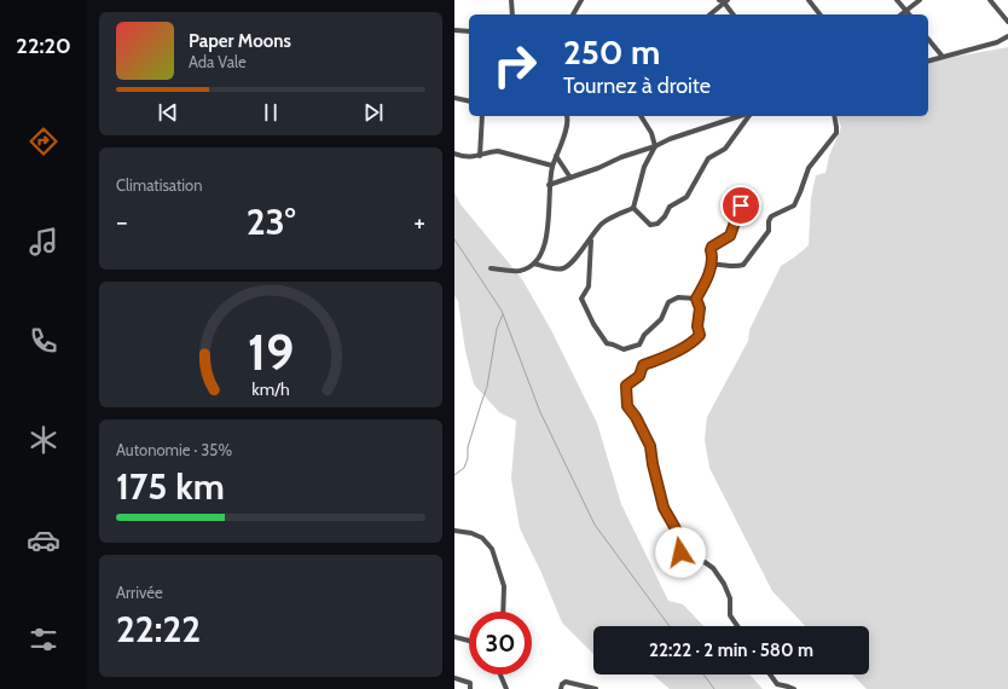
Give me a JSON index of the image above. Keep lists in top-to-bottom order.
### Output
{
  "page": {
    "tabs": "22:20",
    "turn": ["250 m", "Tournez à droite"],
    "song": ["Paper Moons", "Ada Vale"],
    "tile": [
      "Climatisation",
      ["Autonomie · 35%", "175 km"],
      ["Arrivée", "22:22"]
    ],
    "heat": ["−", "23°", "+"],
    "limit": "30",
    "trip": "22:22 · 2 min · 580 m",
    "gauge": ["19", "km/h"]
  }
}
